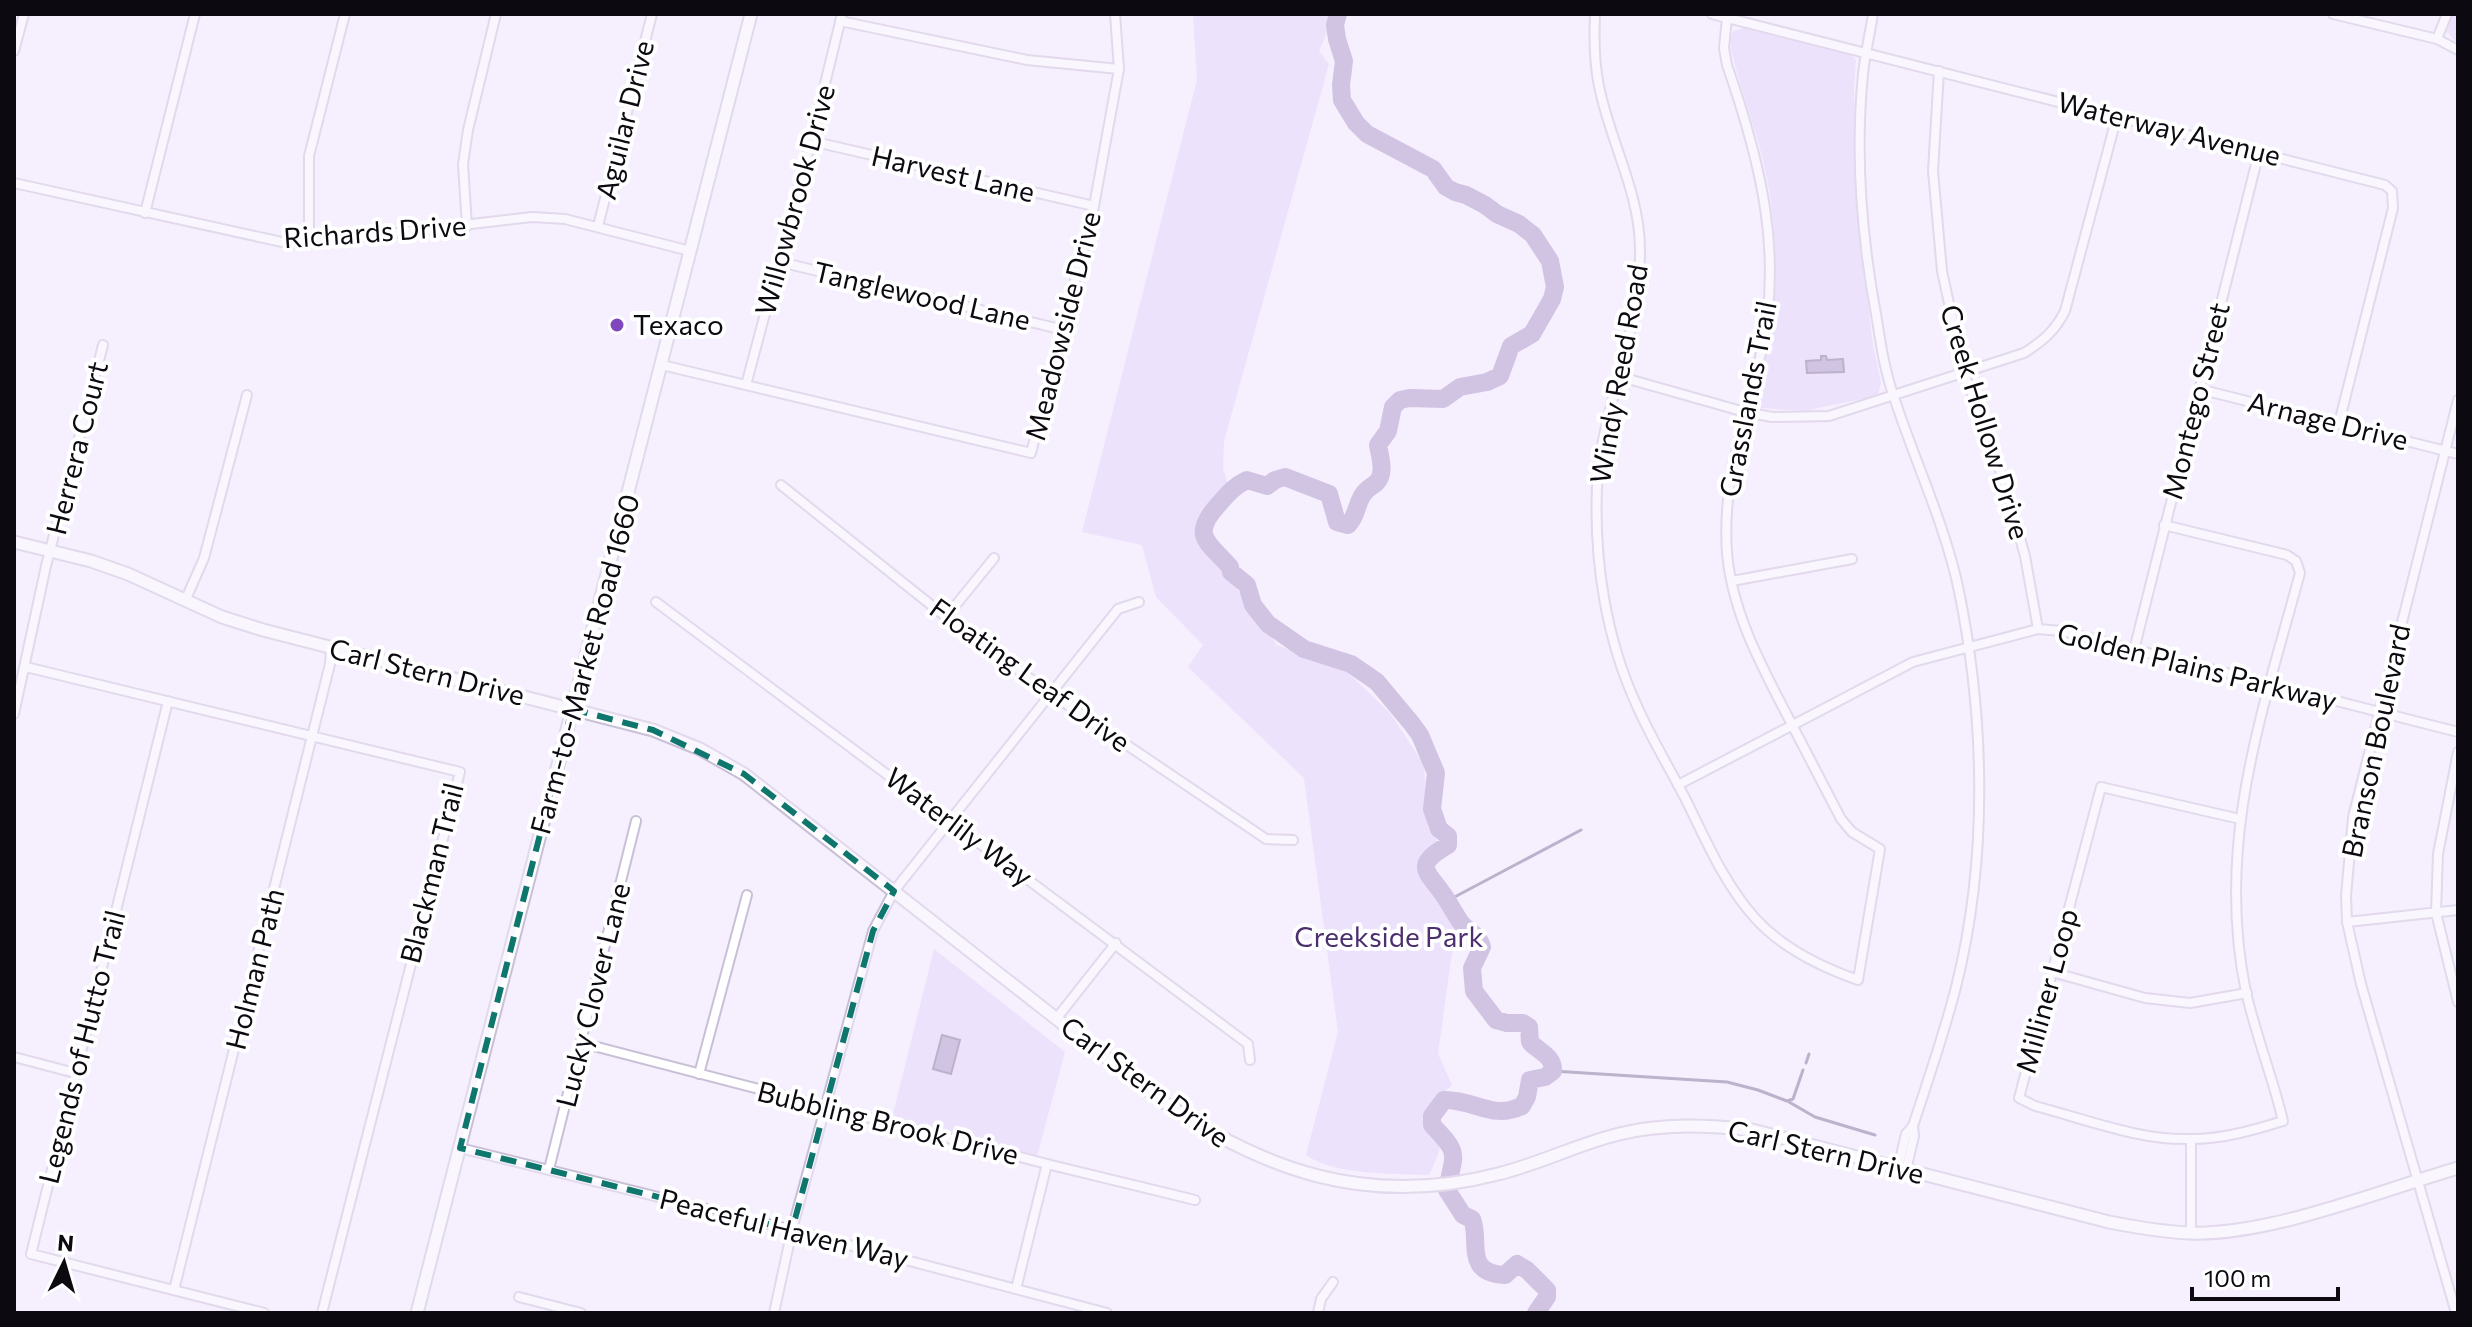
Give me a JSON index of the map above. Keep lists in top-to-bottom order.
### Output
{
  "streets": {
    "street": [
      "Aguilar Drive",
      "Waterway Avenue",
      "Harvest Lane",
      "Willowbrook Drive",
      "Richards Drive",
      "Tanglewood Lane",
      "Meadowside Drive",
      "Windy Reed Road",
      "Grasslands Trail",
      "Montego Street",
      "Arnage Drive",
      "Creek Hollow Drive",
      "Herrera Court",
      "Farm-to-Market Road 1660",
      "Golden Plains Parkway",
      "Carl Stern Drive",
      "Floating Leaf Drive",
      "Branson Boulevard",
      "Waterlily Way",
      "Blackman Trail",
      "Holman Path",
      "Milliner Loop",
      "Lucky Clover Lane",
      "Legends of Hutto Trail",
      "Bubbling Brook Drive",
      "Peaceful Haven Way"
    ]
  },
  "crossings": [
    ["Aguilar Drive", "Richards Drive"],
    ["Waterway Avenue", "Grasslands Trail"],
    ["Waterway Avenue", "Montego Street"],
    ["Waterway Avenue", "Arnage Drive"],
    ["Waterway Avenue", "Creek Hollow Drive"],
    ["Harvest Lane", "Willowbrook Drive"],
    ["Harvest Lane", "Meadowside Drive"],
    ["Willowbrook Drive", "Tanglewood Lane"],
    ["Willowbrook Drive", "Meadowside Drive"],
    ["Richards Drive", "Farm-to-Market Road 1660"],
    ["Tanglewood Lane", "Meadowside Drive"],
    ["Meadowside Drive", "Farm-to-Market Road 1660"],
    ["Windy Reed Road", "Grasslands Trail"],
    ["Windy Reed Road", "Golden Plains Parkway"],
    ["Grasslands Trail", "Golden Plains Parkway"],
    ["Montego Street", "Arnage Drive"],
    ["Montego Street", "Golden Plains Parkway"],
    ["Montego Street", "Milliner Loop"],
    ["Arnage Drive", "Branson Boulevard"],
    ["Creek Hollow Drive", "Golden Plains Parkway"],
    ["Herrera Court", "Carl Stern Drive"],
    ["Herrera Court", "Blackman Trail"],
    ["Farm-to-Market Road 1660", "Carl Stern Drive"],
    ["Farm-to-Market Road 1660", "Peaceful Haven Way"],
    ["Golden Plains Parkway", "Branson Boulevard"],
    ["Golden Plains Parkway", "Milliner Loop"],
    ["Carl Stern Drive", "Branson Boulevard"],
    ["Carl Stern Drive", "Holman Path"],
    ["Blackman Trail", "Holman Path"],
    ["Blackman Trail", "Legends of Hutto Trail"],
    ["Holman Path", "Legends of Hutto Trail"],
    ["Lucky Clover Lane", "Bubbling Brook Drive"],
    ["Lucky Clover Lane", "Peaceful Haven Way"]
  ],
  "parks": ["Creekside Park"],
  "places": ["Texaco"],
  "scale_bar": "100 m",
  "north": "top"
}
